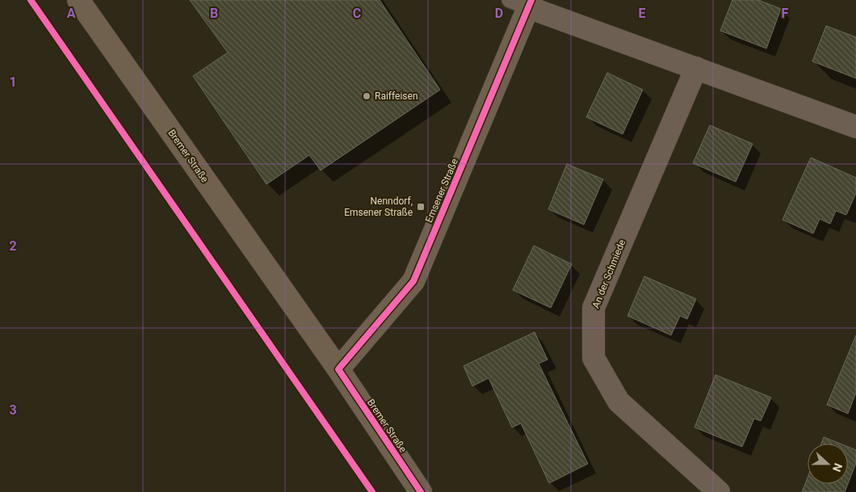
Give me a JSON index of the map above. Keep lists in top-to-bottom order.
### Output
{
  "streets": {
    "main road": ["Bremer Straße", "Emsener Straße"],
    "street": ["An der Schmiede"]
  },
  "crossings": [
    ["Bremer Straße", "Emsener Straße"]
  ],
  "places": {
    "other": ["Raiffeisen"],
    "transit": ["Nenndorf, Emsener Straße"]
  },
  "north": "right",
  "grid": {
    "columns": [
      "A",
      "B",
      "C",
      "D",
      "E",
      "F"
    ],
    "rows": ["1", "2", "3"]
  }
}
